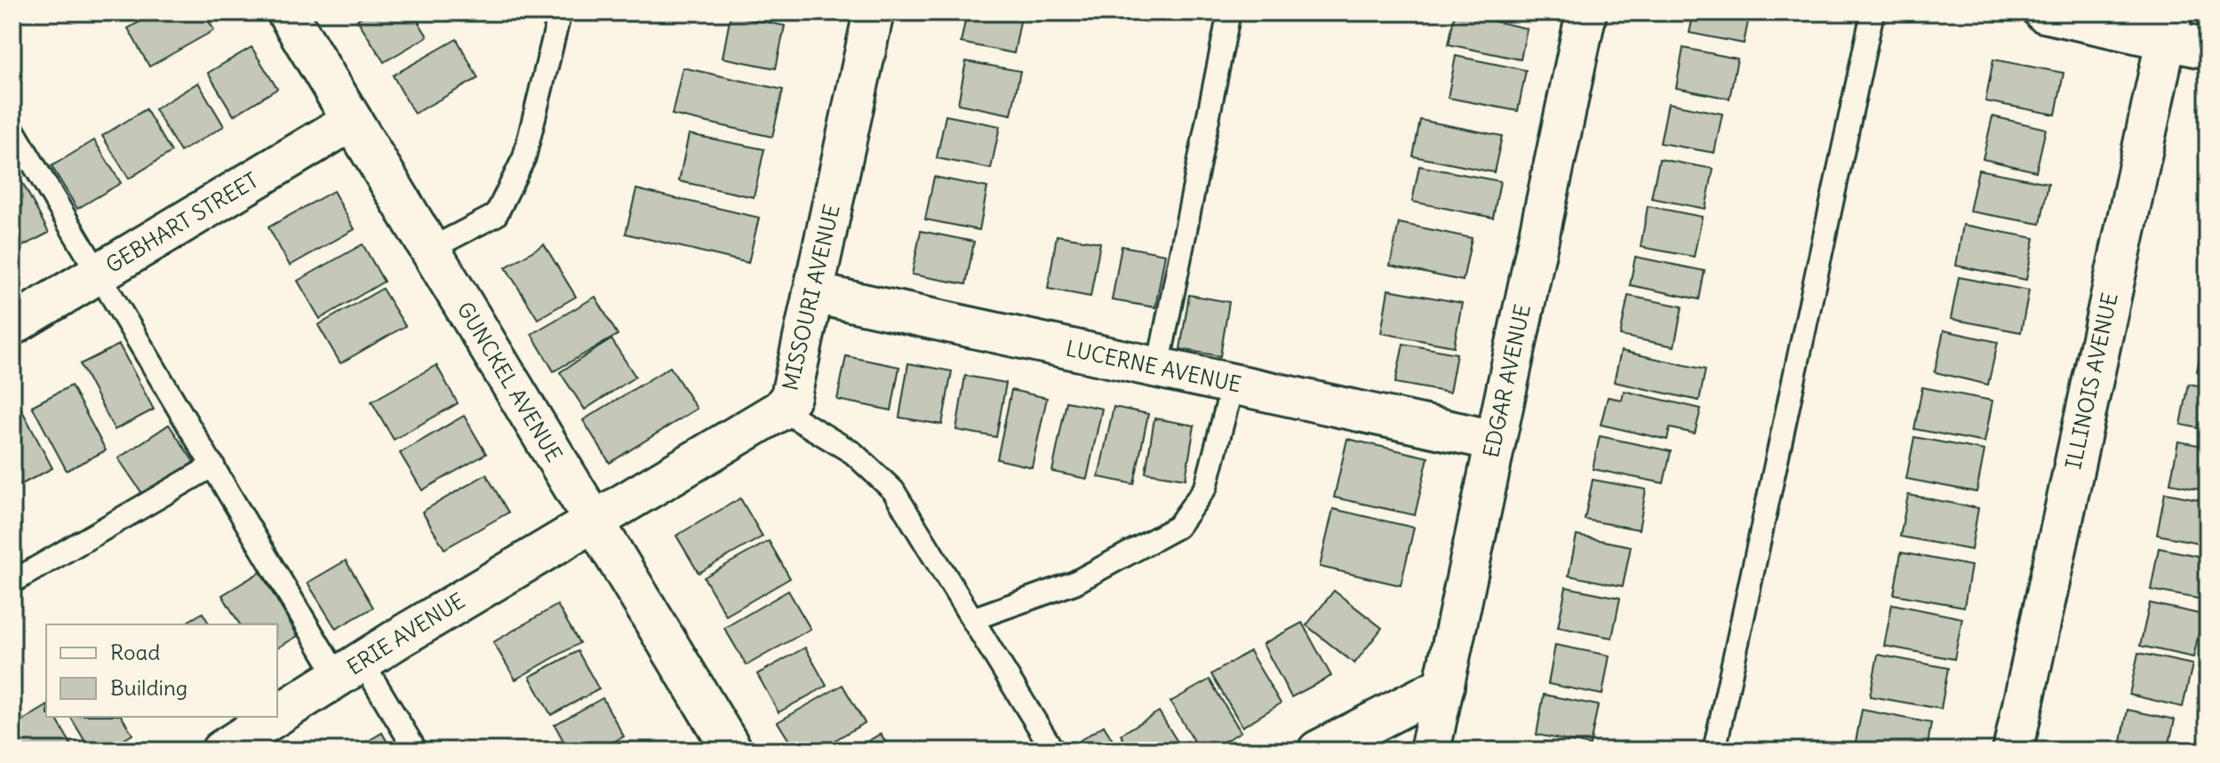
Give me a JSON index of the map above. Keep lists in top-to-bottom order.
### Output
{
  "streets": {
    "street": [
      "GEBHART STREET",
      "MISSOURI AVENUE",
      "LUCERNE AVENUE",
      "EDGAR AVENUE",
      "ILLINOIS AVENUE",
      "GUNCKEL AVENUE",
      "ERIE AVENUE"
    ]
  },
  "crossings": [
    ["GEBHART STREET", "GUNCKEL AVENUE"],
    ["MISSOURI AVENUE", "LUCERNE AVENUE"],
    ["MISSOURI AVENUE", "GUNCKEL AVENUE"],
    ["MISSOURI AVENUE", "ERIE AVENUE"],
    ["LUCERNE AVENUE", "EDGAR AVENUE"],
    ["GUNCKEL AVENUE", "ERIE AVENUE"]
  ],
  "legend": ["Road", "Building"]
}
